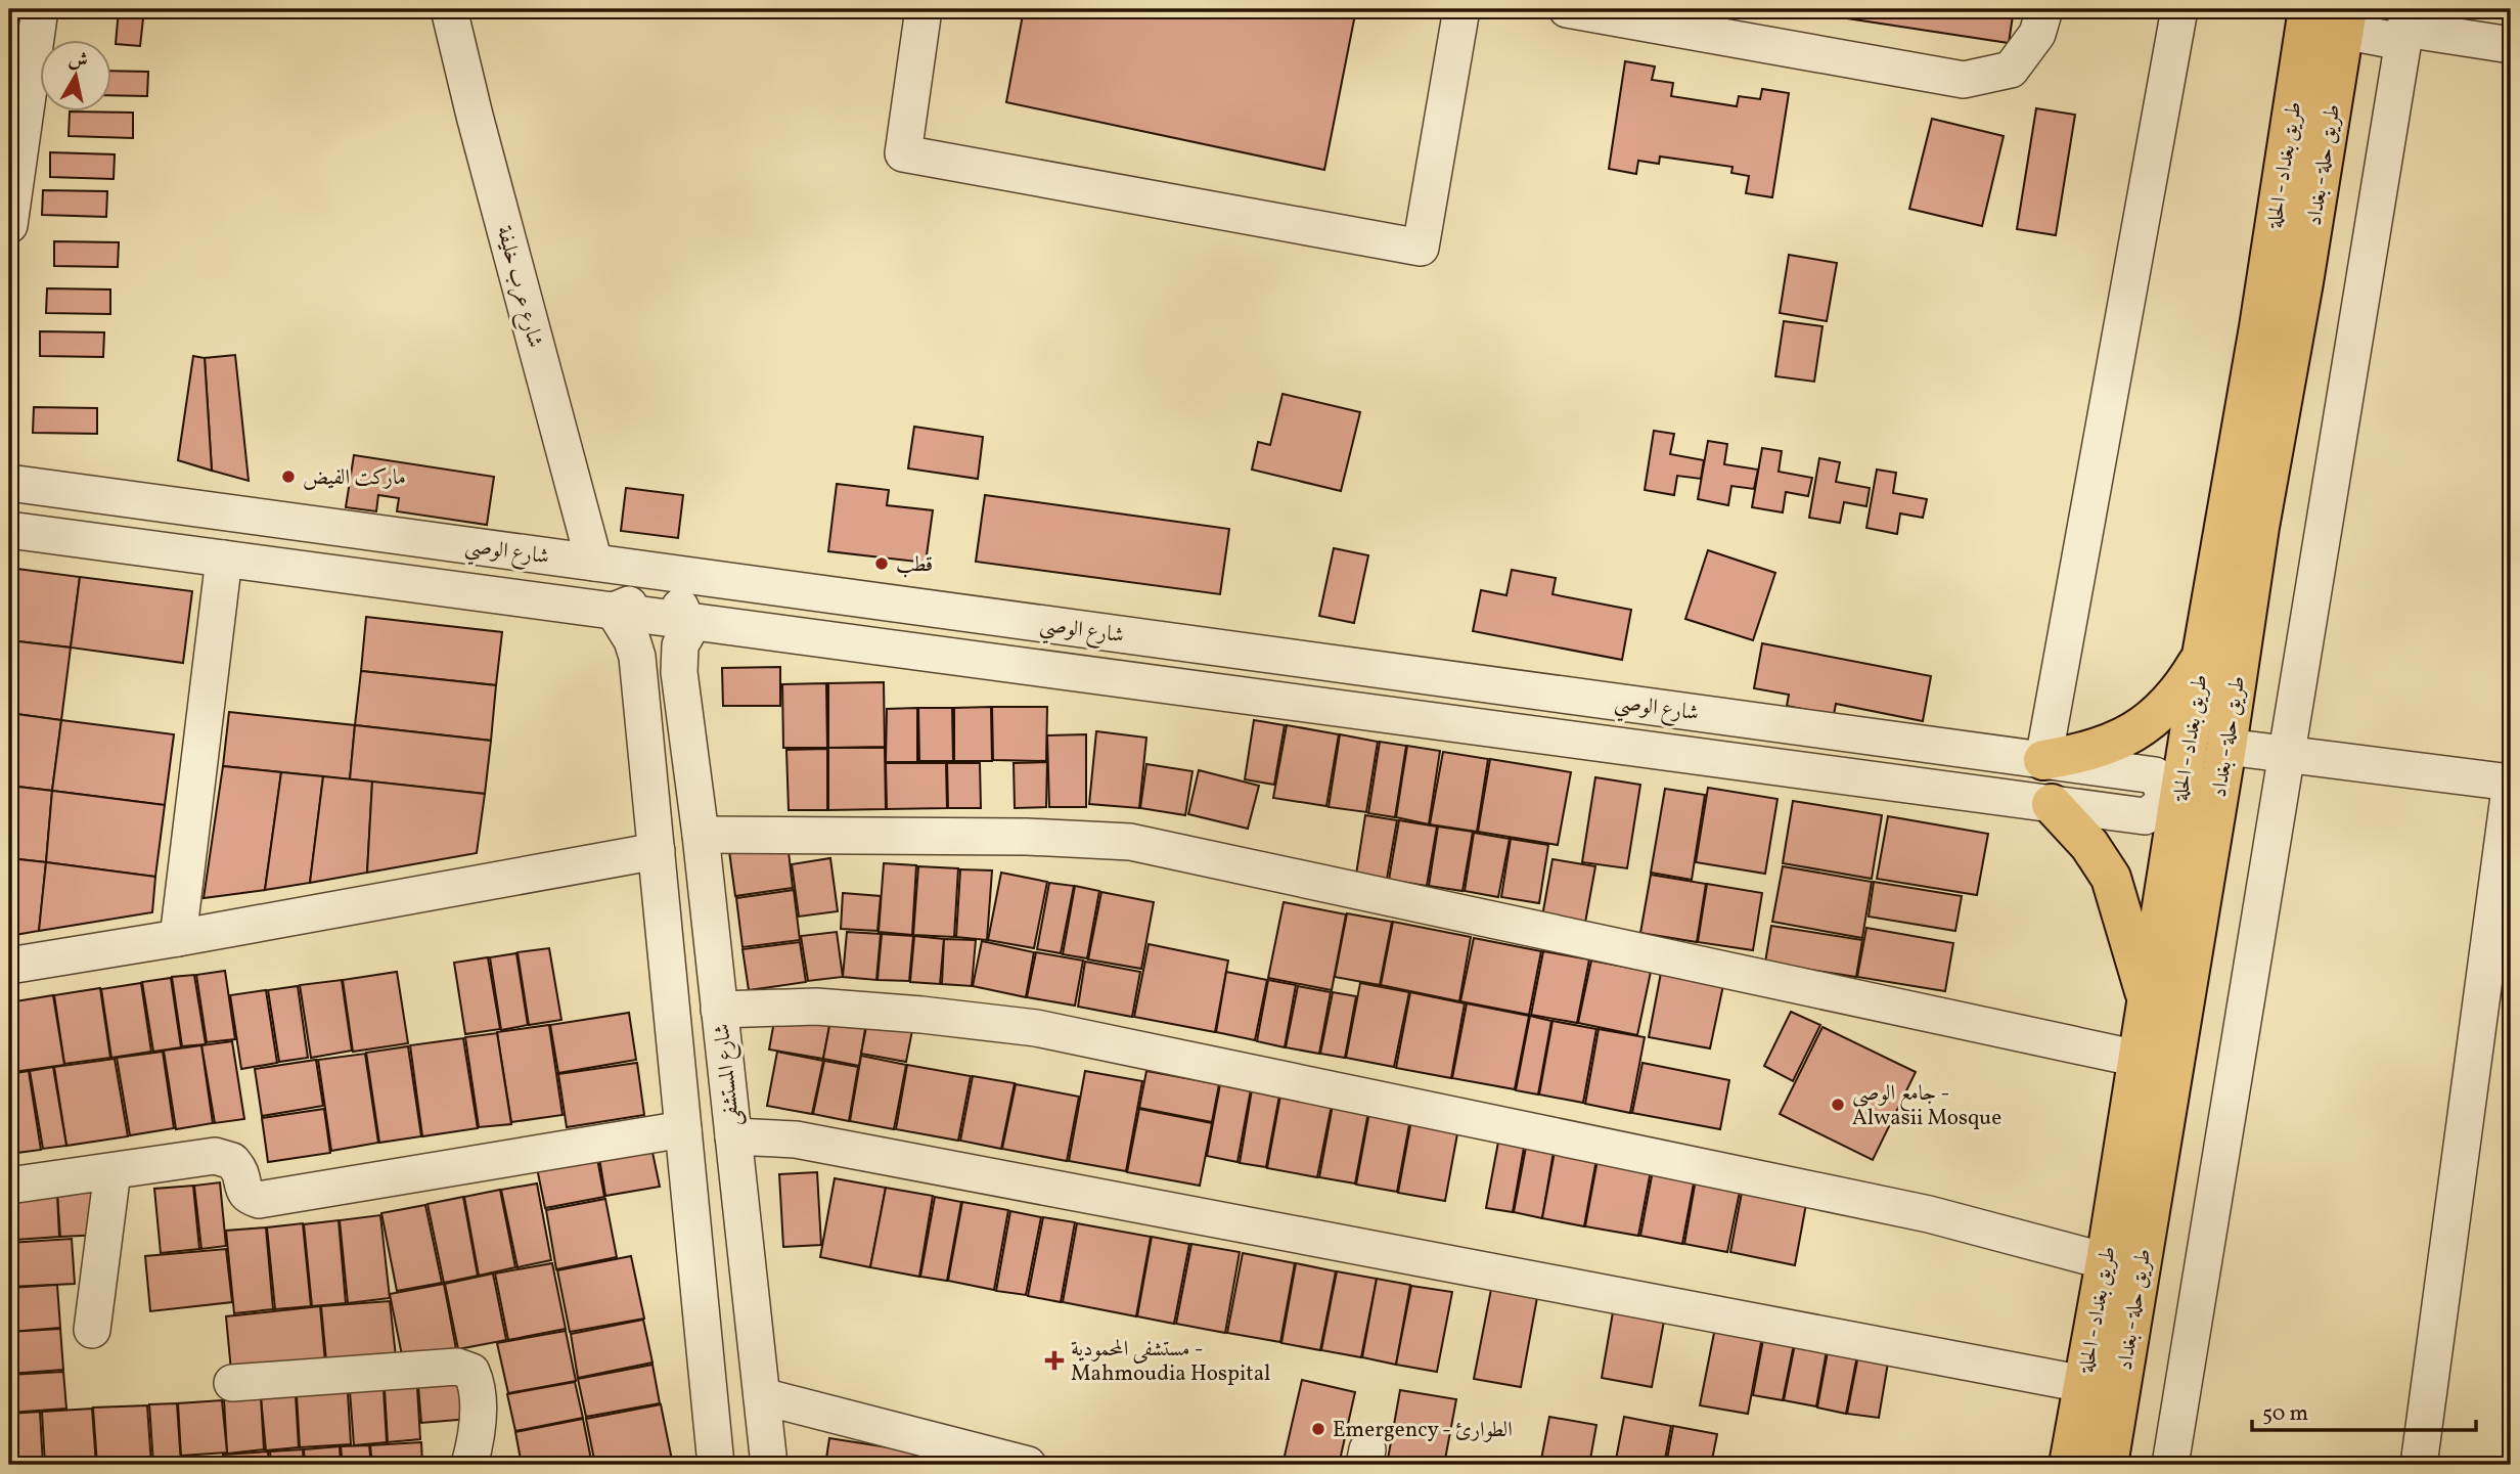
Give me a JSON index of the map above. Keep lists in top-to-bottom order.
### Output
{
  "streets": {
    "main road": ["طريق بغداد - الحلة", "طريق حلة - بغداد"],
    "street": ["شارع عرب خليفة", "شارع الوصي", "شارع المستشفى"]
  },
  "crossings": [
    ["شارع عرب خليفة", "شارع الوصي"],
    ["شارع عرب خليفة", "شارع المستشفى"]
  ],
  "places": {
    "other": [
      "ماركت الفيض",
      "قطب",
      "جامع الوصي - Alwasii Mosque",
      "Emergency - الطوارئ"
    ],
    "health": ["مستشفى المحمودية - Mahmoudia Hospital"]
  },
  "scale_bar": "50 m",
  "north": "top"
}
